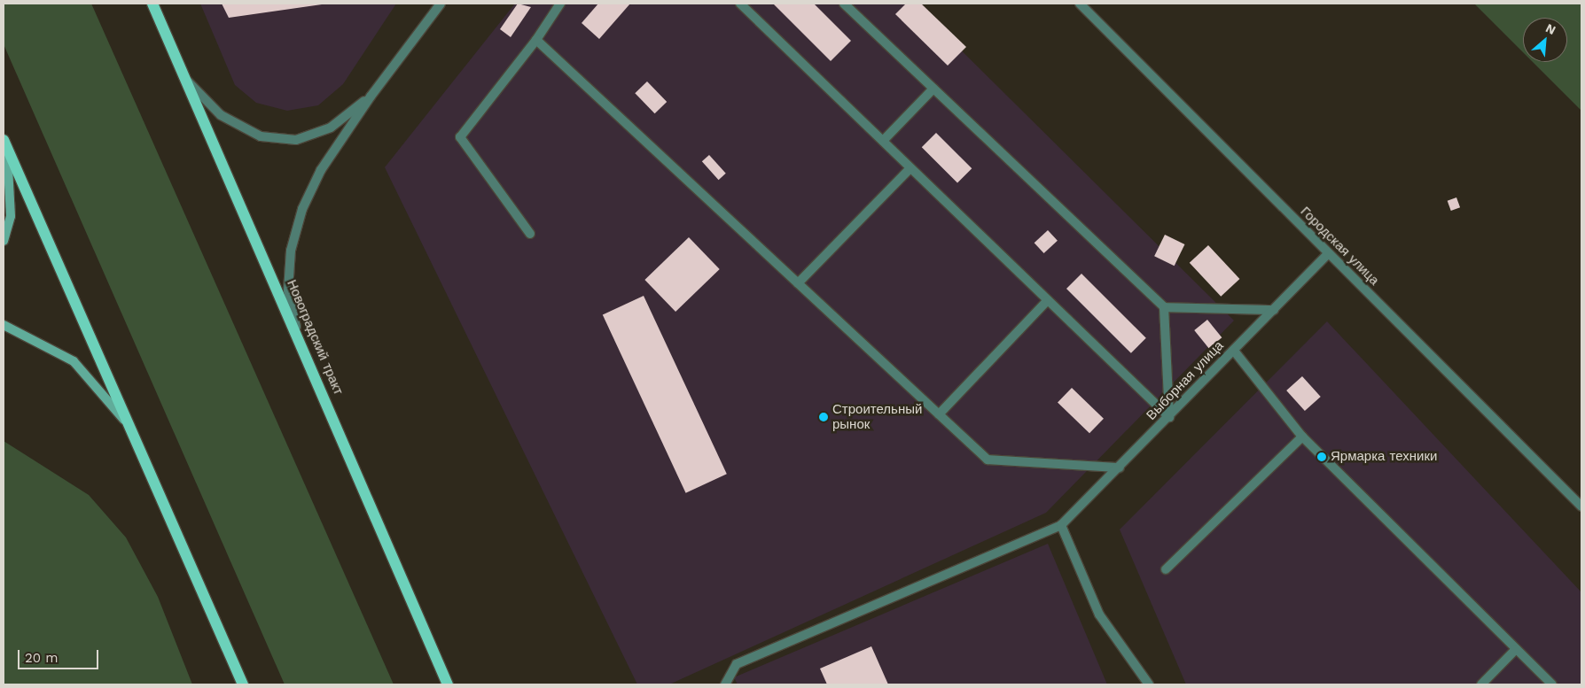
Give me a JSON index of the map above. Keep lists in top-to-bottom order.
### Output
{
  "streets": {
    "main road": ["Новоградский тракт"],
    "street": ["Городская улица", "Выборная улица"]
  },
  "crossings": [
    ["Городская улица", "Выборная улица"]
  ],
  "places": ["Строительный рынок", "Ярмарка техники"],
  "scale_bar": "20 m",
  "north": "top right"
}
